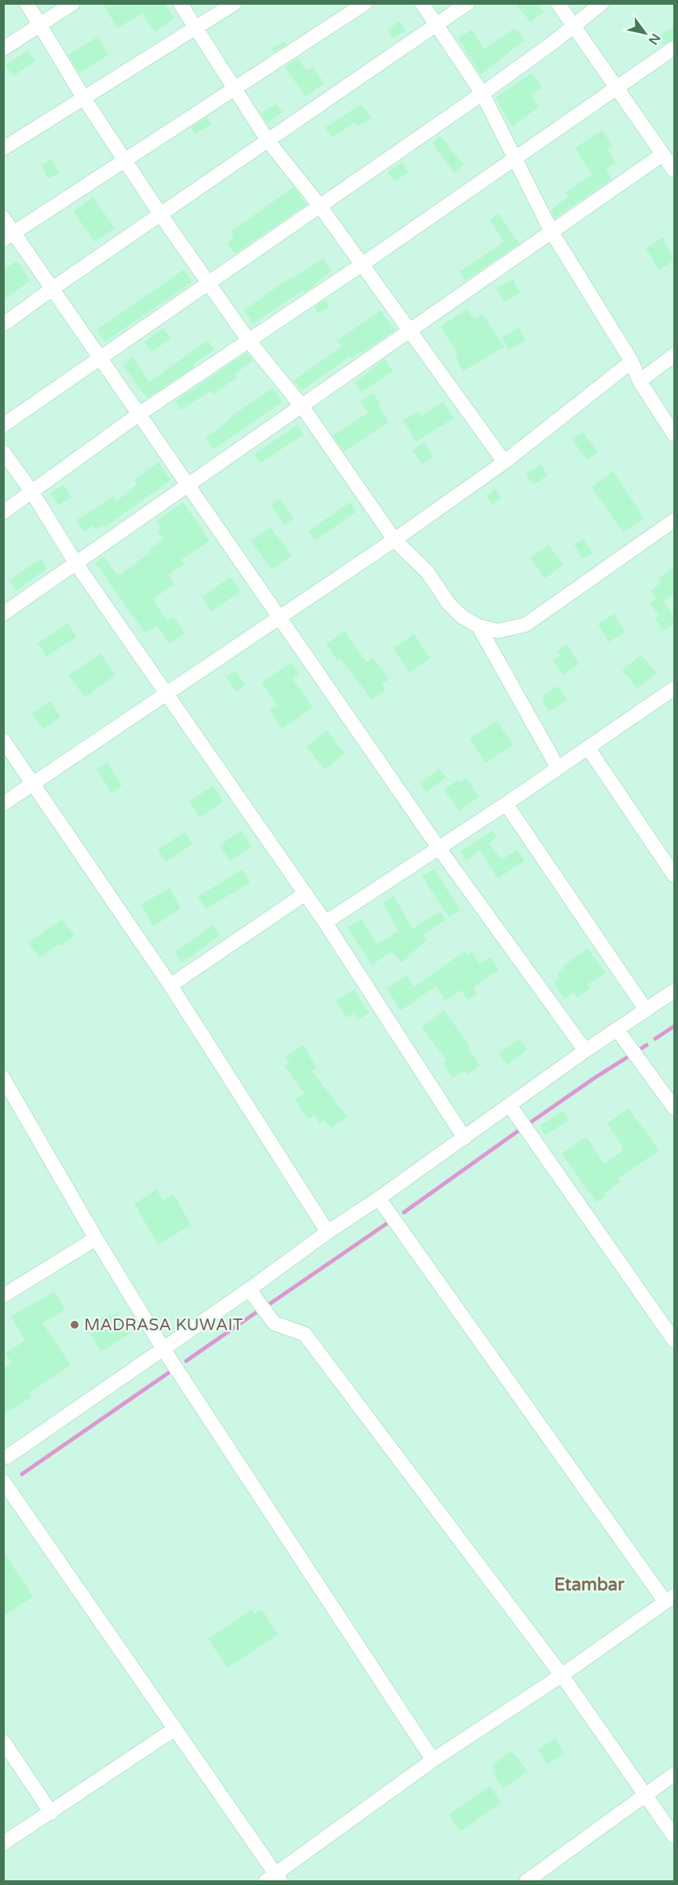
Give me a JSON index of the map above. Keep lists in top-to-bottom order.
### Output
{
  "districts": ["Etambar"],
  "places": ["MADRASA KUWAIT"],
  "north": "bottom right"
}
